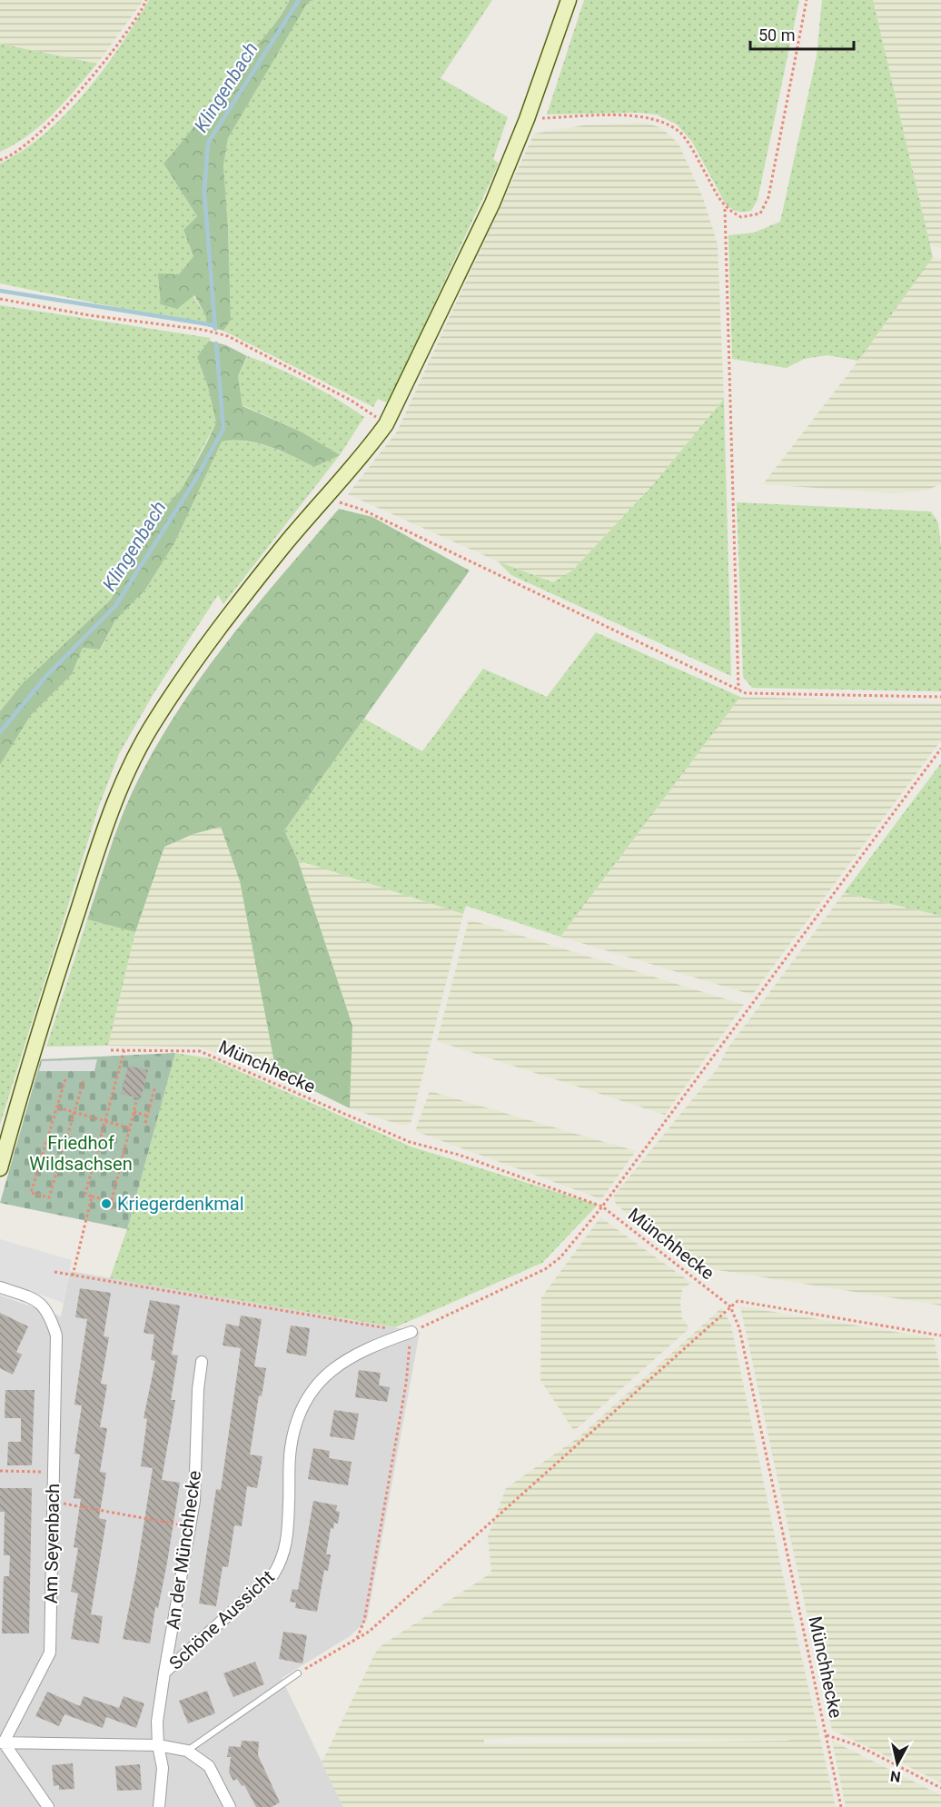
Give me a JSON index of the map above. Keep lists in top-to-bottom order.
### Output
{
  "streets": {
    "street": ["Am Seyenbach", "An der Münchhecke", "Schöne Aussicht"],
    "path": ["Münchhecke"]
  },
  "crossings": [
    ["An der Münchhecke", "Schöne Aussicht"]
  ],
  "water": ["Klingenbach"],
  "parks": ["Friedhof Wildsachsen"],
  "places": ["Kriegerdenkmal"],
  "scale_bar": "50 m",
  "north": "bottom"
}
